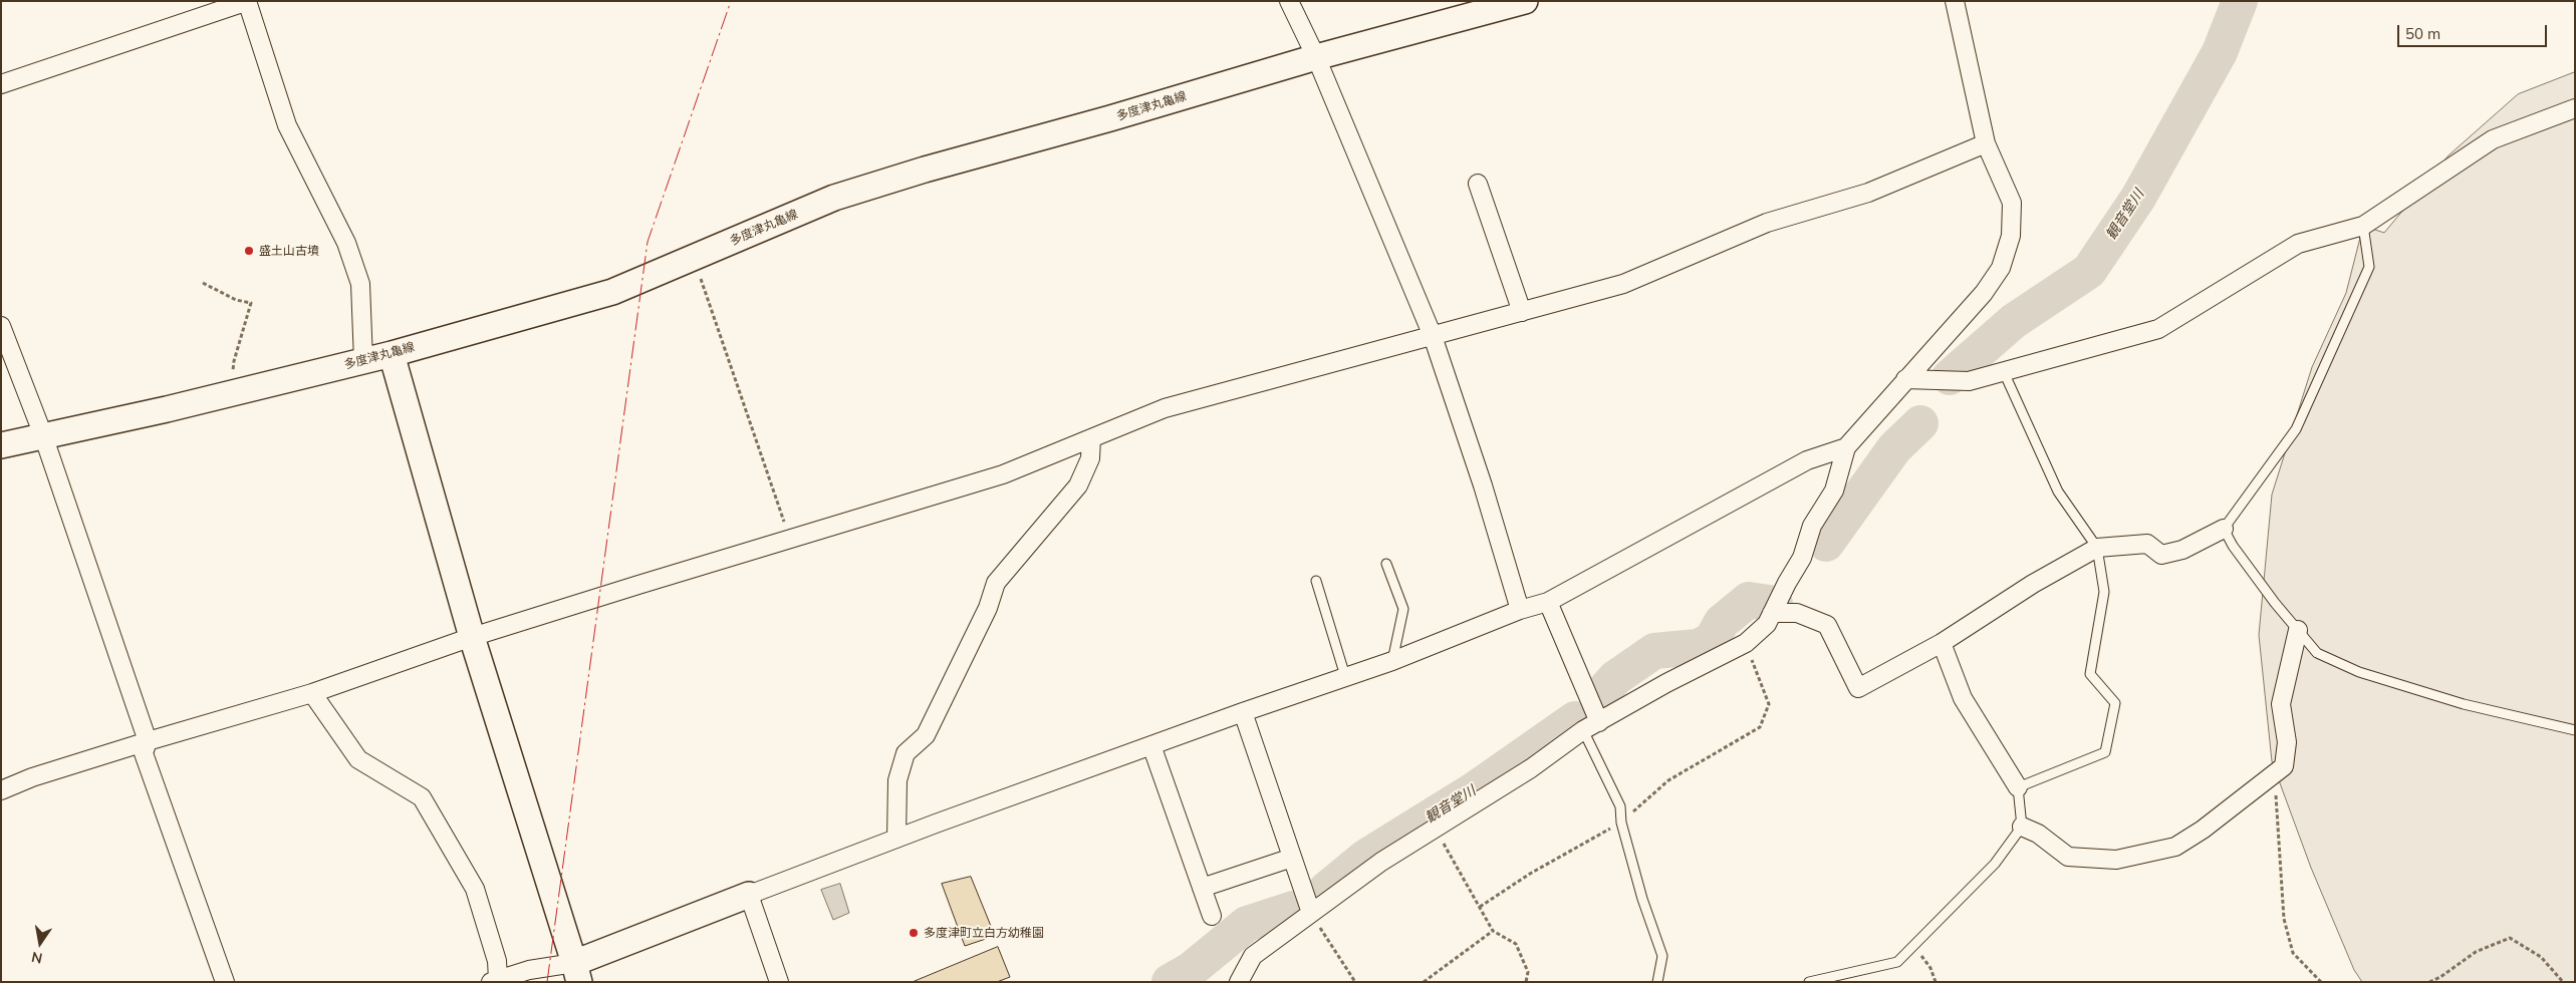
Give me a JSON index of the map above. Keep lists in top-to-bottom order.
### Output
{
  "streets": {
    "main road": ["多度津丸亀線"]
  },
  "water": ["観音堂川"],
  "places": ["盛土山古墳", "多度津町立白方幼稚園"],
  "scale_bar": "50 m",
  "north": "bottom"
}
